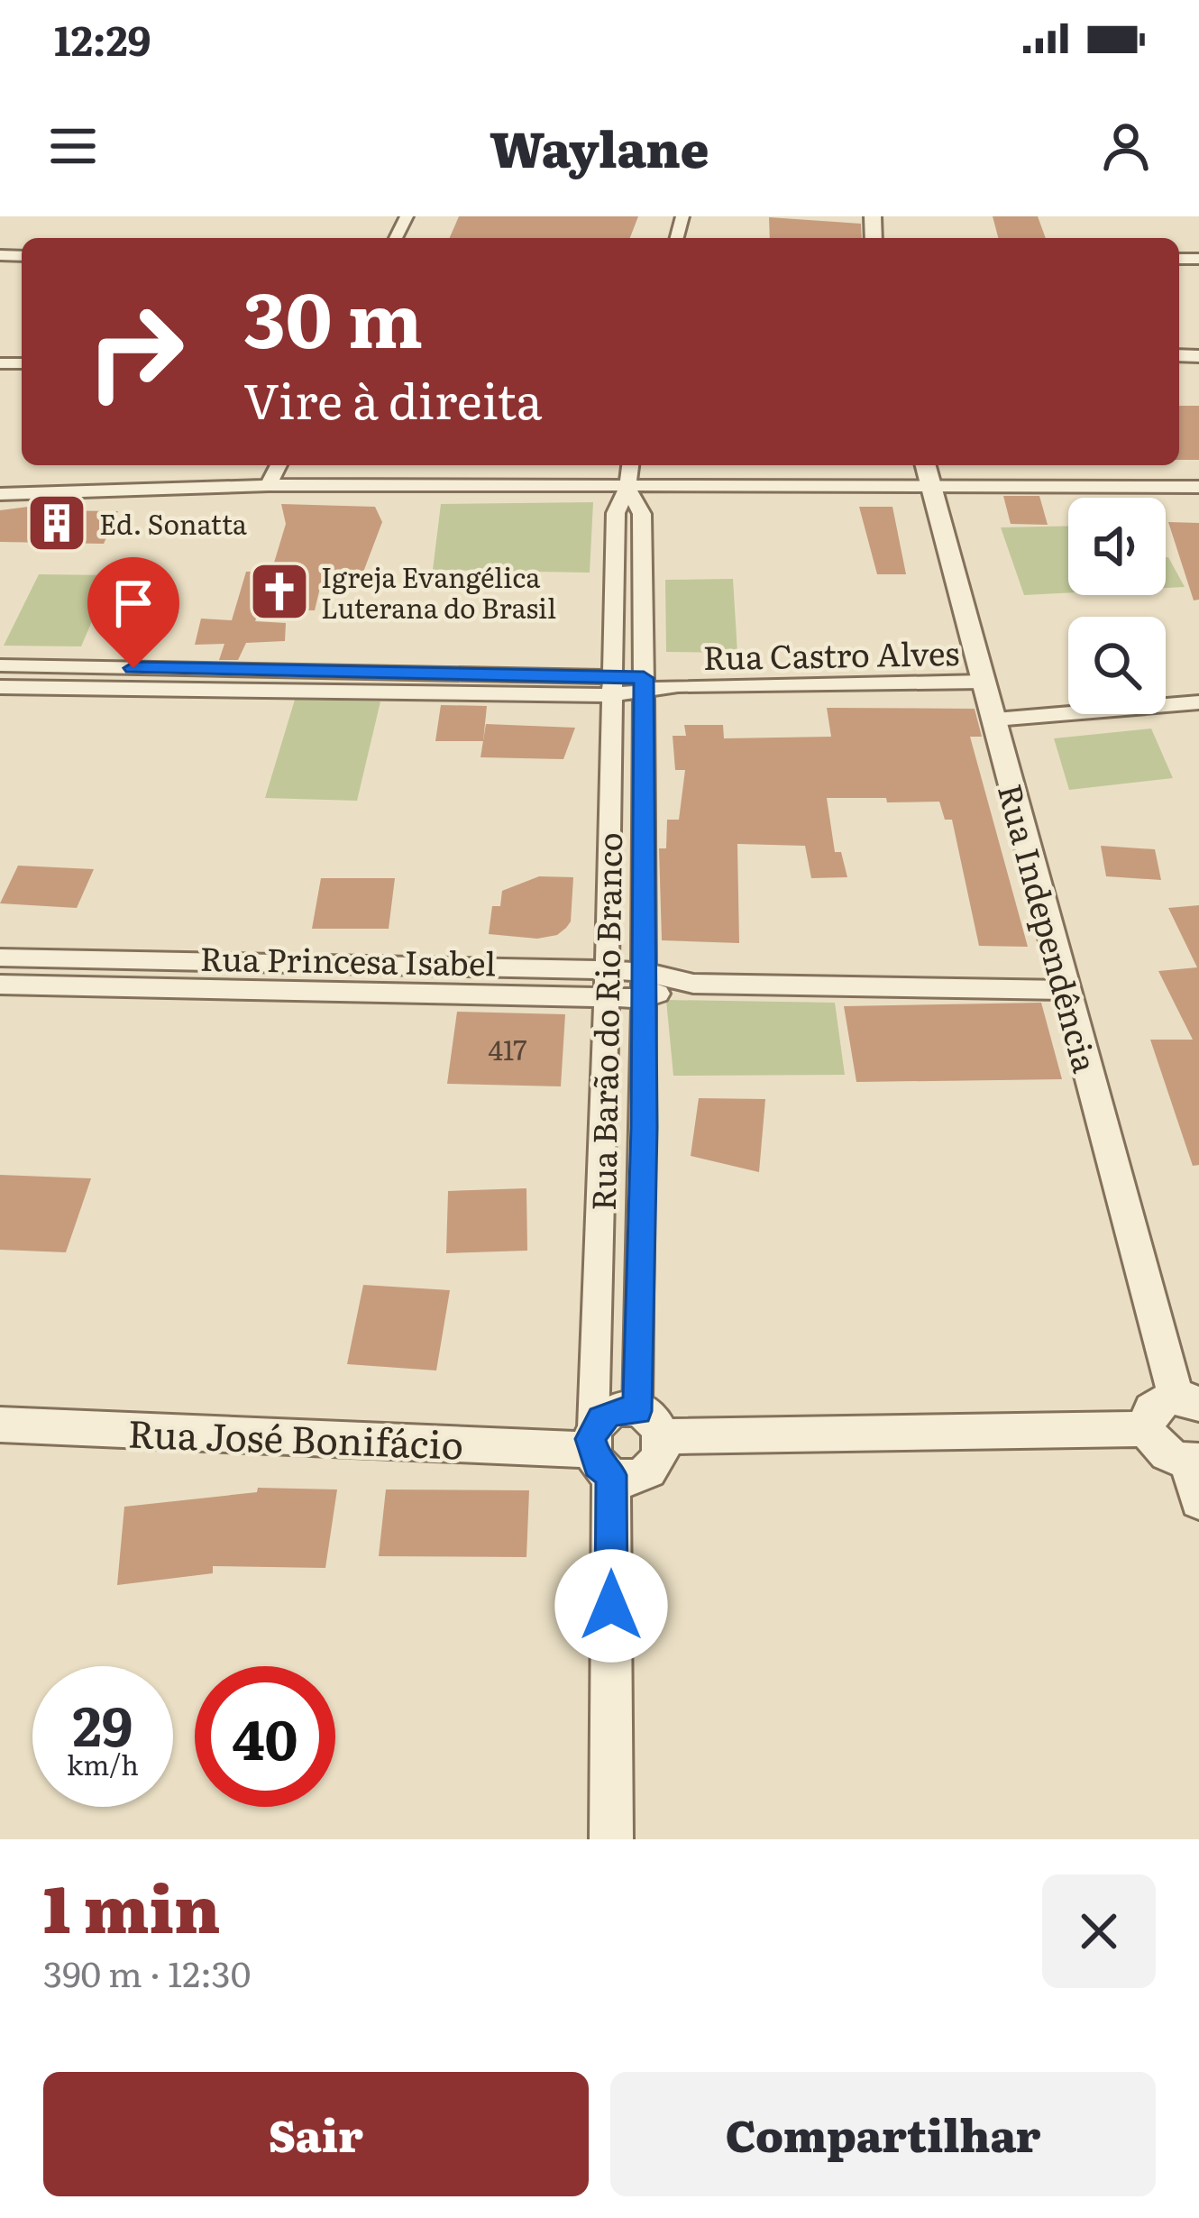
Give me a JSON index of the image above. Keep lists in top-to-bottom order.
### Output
{
  "streets": {
    "street": [
      "Rua Castro Alves",
      "Rua Independência",
      "Rua Princesa Isabel",
      "Rua Barão do Rio Branco",
      "Rua José Bonifácio"
    ]
  },
  "crossings": [
    ["Rua Castro Alves", "Rua Independência"],
    ["Rua Castro Alves", "Rua Barão do Rio Branco"],
    ["Rua Independência", "Rua Princesa Isabel"],
    ["Rua Princesa Isabel", "Rua Barão do Rio Branco"],
    ["Rua Barão do Rio Branco", "Rua José Bonifácio"]
  ],
  "places": {
    "building": ["Ed. Sonatta"],
    "church": ["Igreja Evangélica Luterana do Brasil"]
  },
  "house_numbers": ["417"],
  "page": {
    "status": "12:29",
    "header": "Waylane",
    "turn": ["30 m", "Vire à direita"],
    "speed": "29 km/h",
    "limit": "40",
    "heading": ["1 min", "390 m · 12:30"],
    "buttons": ["Sair", "Compartilhar"]
  }
}
